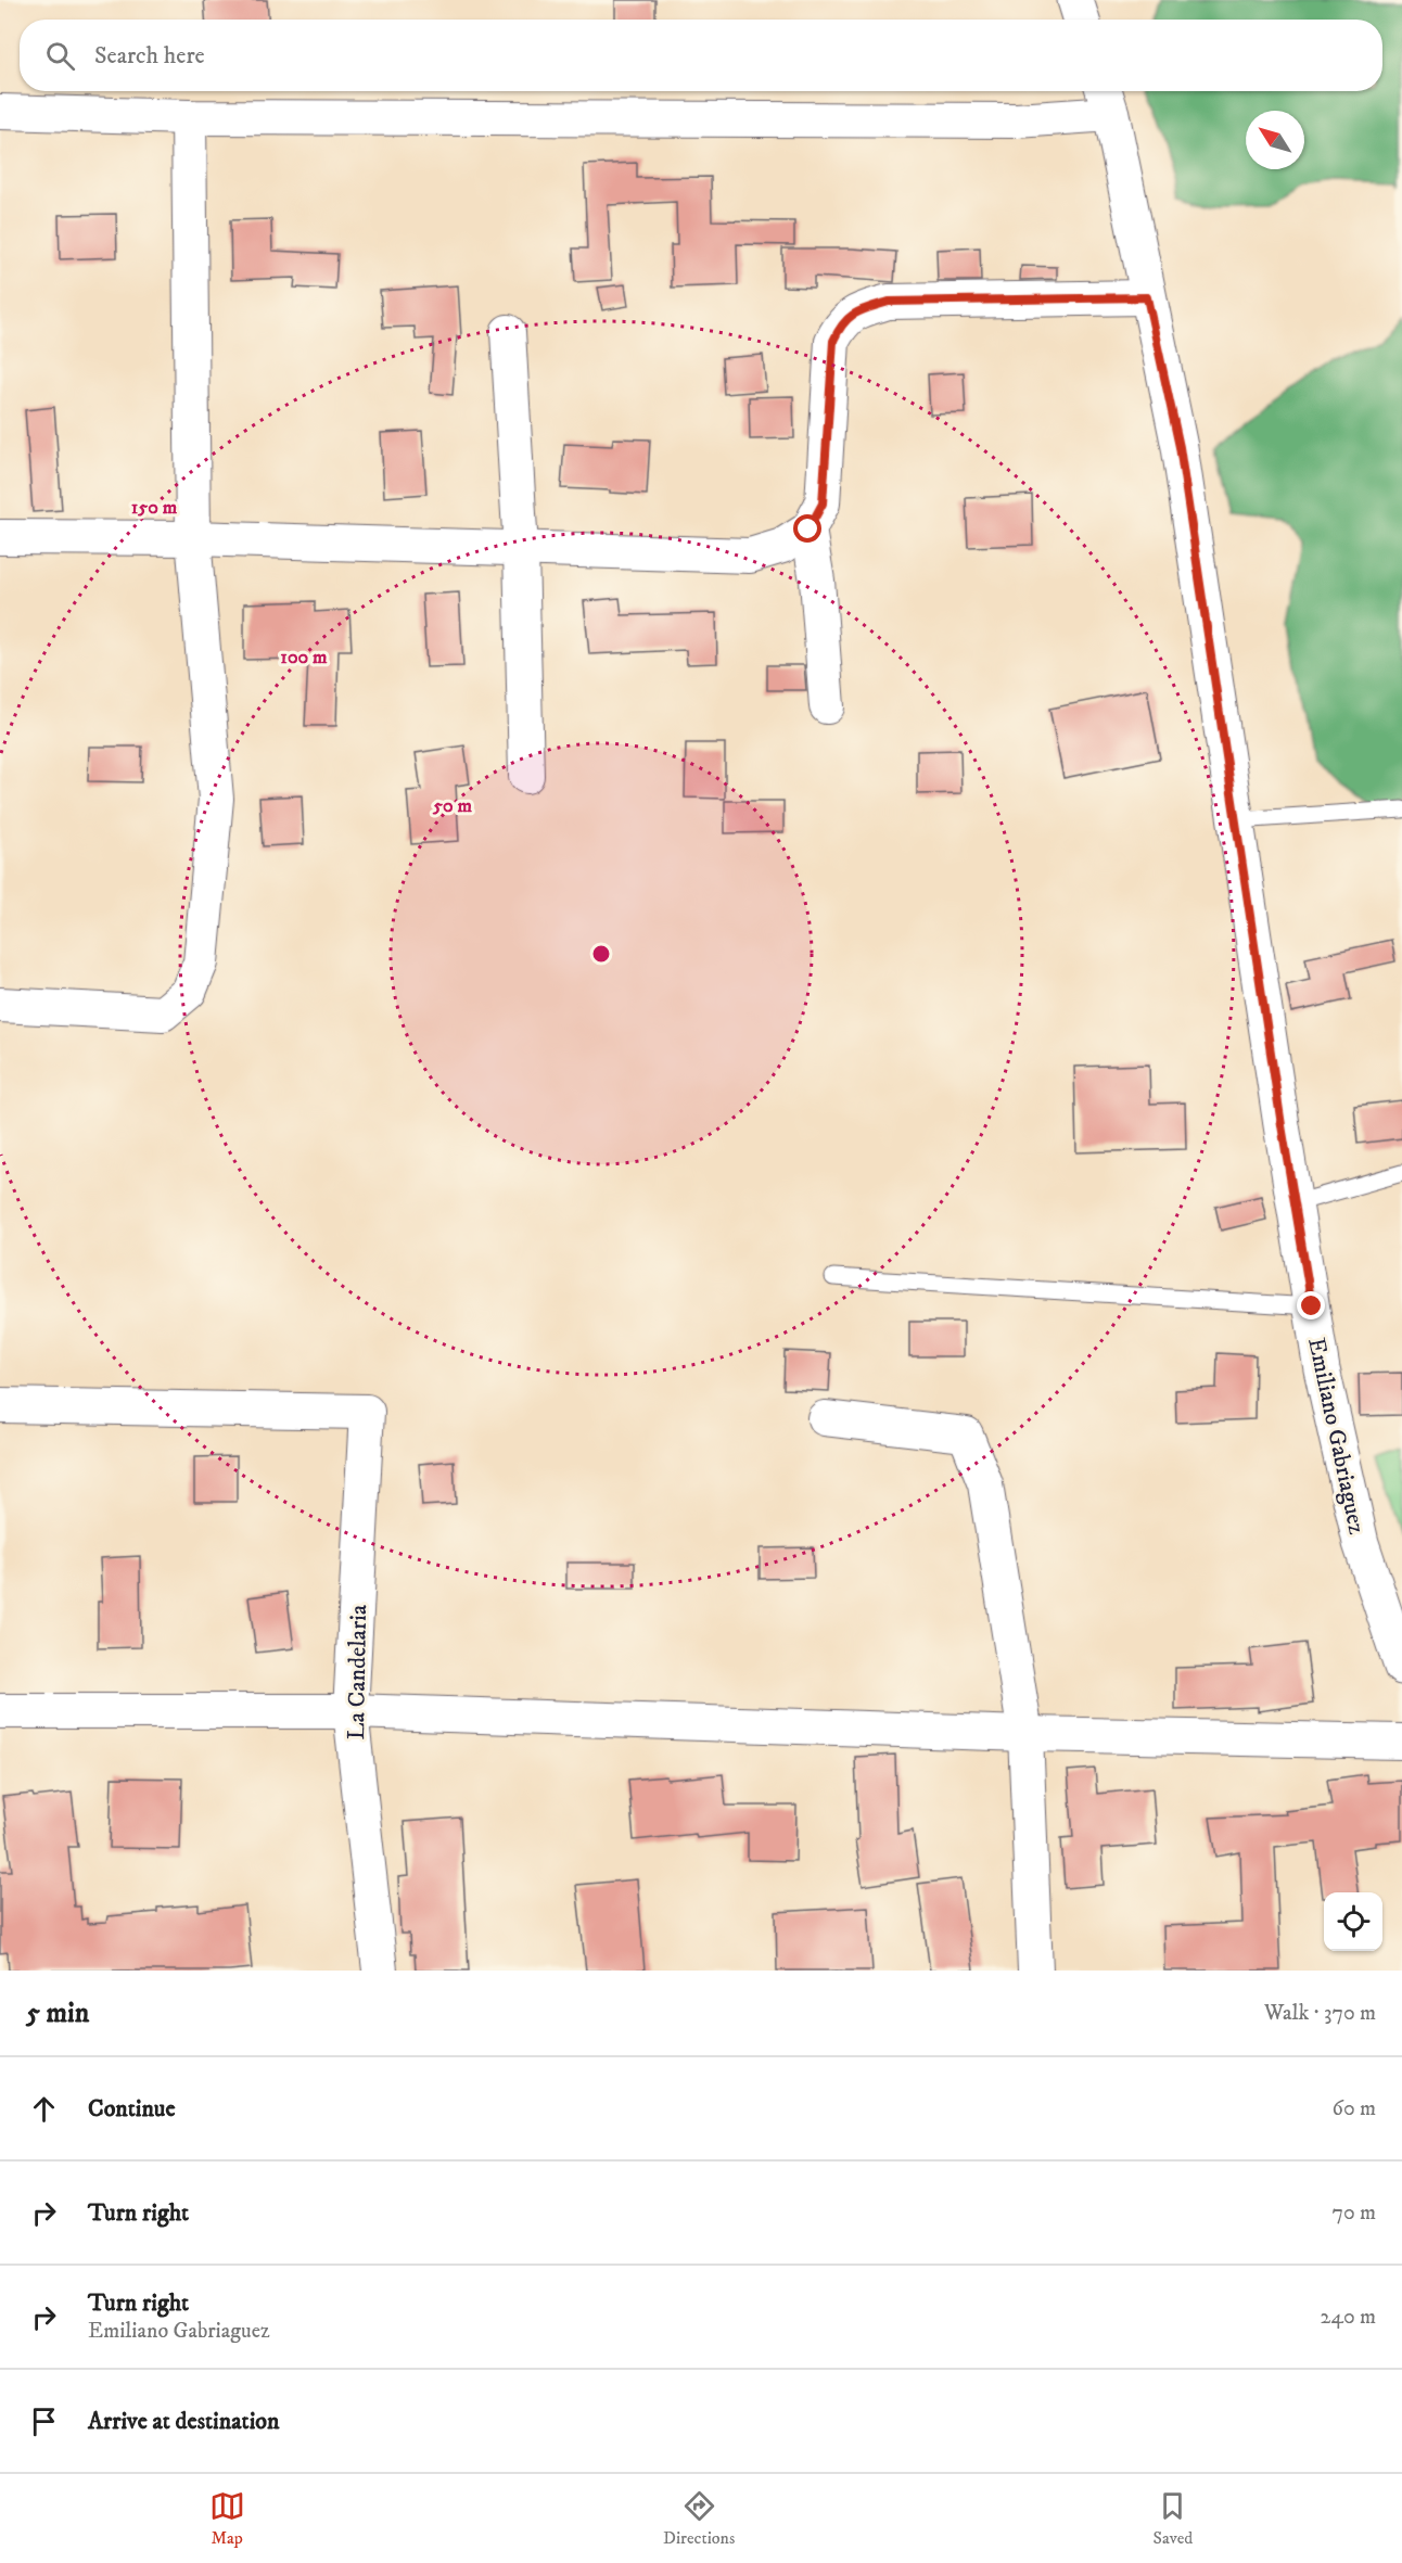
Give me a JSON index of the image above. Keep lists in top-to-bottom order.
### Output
{
  "streets": {
    "main road": ["Emiliano Gabriaguez"],
    "street": ["La Candelaria"]
  },
  "north": "top left",
  "page": {
    "search": "Search here",
    "heading": ["5 min", "Walk · 370 m"],
    "list": [
      ["Continue", "60 m"],
      ["Turn right", "70 m"],
      ["Turn right", "Emiliano Gabriaguez", "240 m"],
      "Arrive at destination"
    ],
    "nav": ["Map", "Directions", "Saved"]
  },
  "rings": ["150 m", "100 m", "50 m"]
}
